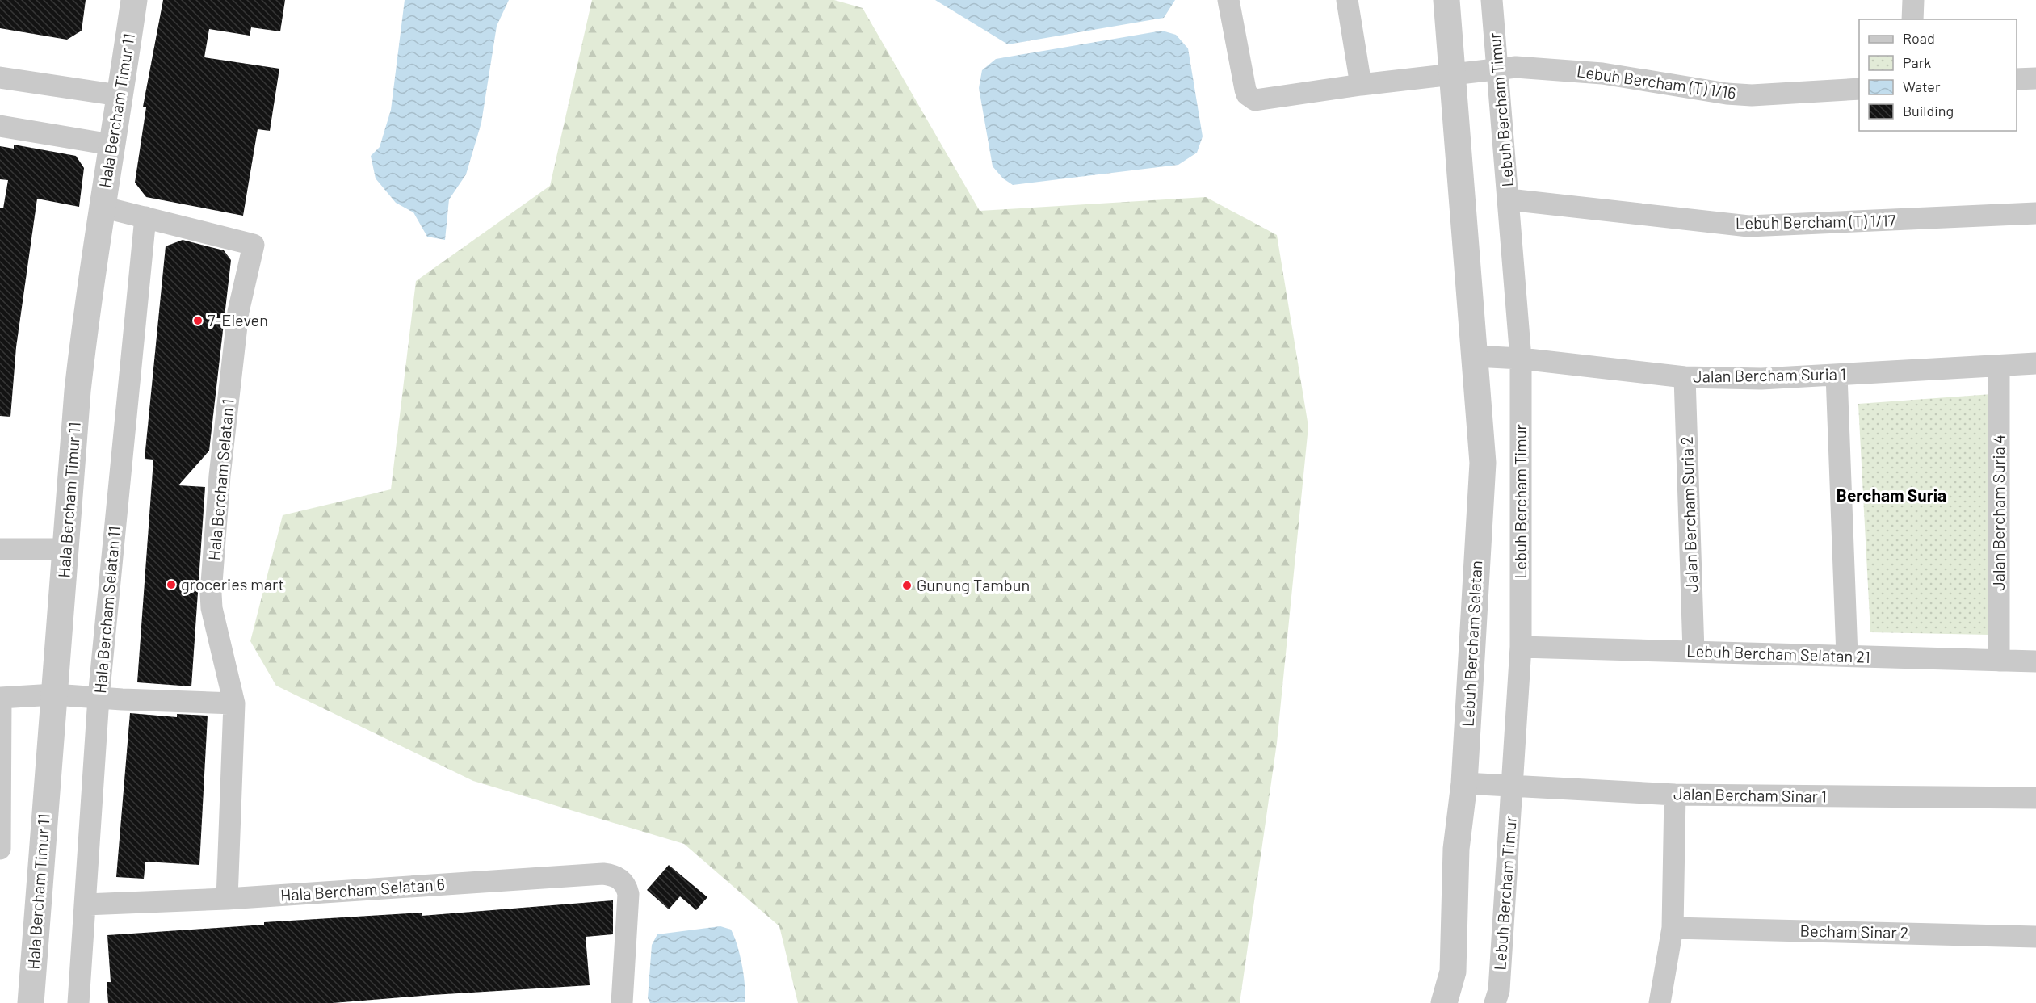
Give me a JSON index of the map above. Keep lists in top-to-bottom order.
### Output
{
  "streets": {
    "street": [
      "Lebuh Bercham (T) 1/16",
      "Lebuh Bercham Timur",
      "Hala Bercham Timur 11",
      "Lebuh Bercham (T) 1/17",
      "Jalan Bercham Suria 1",
      "Hala Bercham Selatan 1",
      "Jalan Bercham Suria 4",
      "Jalan Bercham Suria 2",
      "Hala Bercham Selatan 11",
      "Lebuh Bercham Selatan",
      "Lebuh Bercham Selatan 21",
      "Jalan Bercham Sinar 1",
      "Hala Bercham Selatan 6",
      "Becham Sinar 2"
    ]
  },
  "crossings": [
    ["Lebuh Bercham (T) 1/16", "Lebuh Bercham Timur"],
    ["Lebuh Bercham (T) 1/16", "Lebuh Bercham Selatan"],
    ["Lebuh Bercham Timur", "Lebuh Bercham (T) 1/17"],
    ["Lebuh Bercham Timur", "Jalan Bercham Suria 1"],
    ["Lebuh Bercham Timur", "Lebuh Bercham Selatan 21"],
    ["Lebuh Bercham Timur", "Jalan Bercham Sinar 1"],
    ["Hala Bercham Timur 11", "Hala Bercham Selatan 1"],
    ["Jalan Bercham Suria 1", "Jalan Bercham Suria 4"],
    ["Jalan Bercham Suria 1", "Jalan Bercham Suria 2"],
    ["Jalan Bercham Suria 1", "Lebuh Bercham Selatan"],
    ["Hala Bercham Selatan 1", "Hala Bercham Selatan 11"],
    ["Hala Bercham Selatan 1", "Hala Bercham Selatan 6"],
    ["Jalan Bercham Suria 4", "Lebuh Bercham Selatan 21"],
    ["Jalan Bercham Suria 2", "Lebuh Bercham Selatan 21"],
    ["Hala Bercham Selatan 11", "Hala Bercham Selatan 6"],
    ["Lebuh Bercham Selatan", "Jalan Bercham Sinar 1"]
  ],
  "districts": ["Bercham Suria"],
  "places": ["7-Eleven", "groceries mart", "Gunung Tambun"],
  "legend": [
    "Road",
    "Park",
    "Water",
    "Building"
  ]
}
